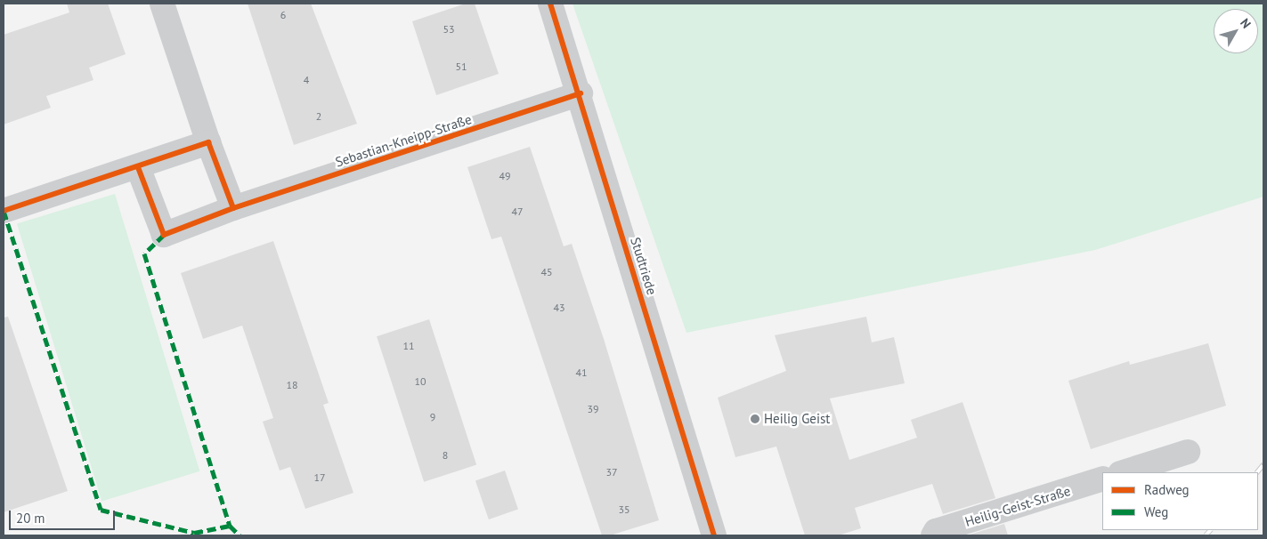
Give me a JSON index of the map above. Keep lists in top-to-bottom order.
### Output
{
  "streets": {
    "street": ["Sebastian-Kneipp-Straße", "Studtriede", "Heilig-Geist-Straße"]
  },
  "crossings": [
    ["Sebastian-Kneipp-Straße", "Studtriede"]
  ],
  "places": ["Heilig Geist"],
  "house_numbers": [
    "6",
    "53",
    "51",
    "4",
    "2",
    "49",
    "47",
    "45",
    "43",
    "11",
    "41",
    "10",
    "18",
    "39",
    "9",
    "8",
    "37",
    "17",
    "35"
  ],
  "legend": ["Radweg", "Weg"],
  "scale_bar": "20 m",
  "north": "top right"
}
